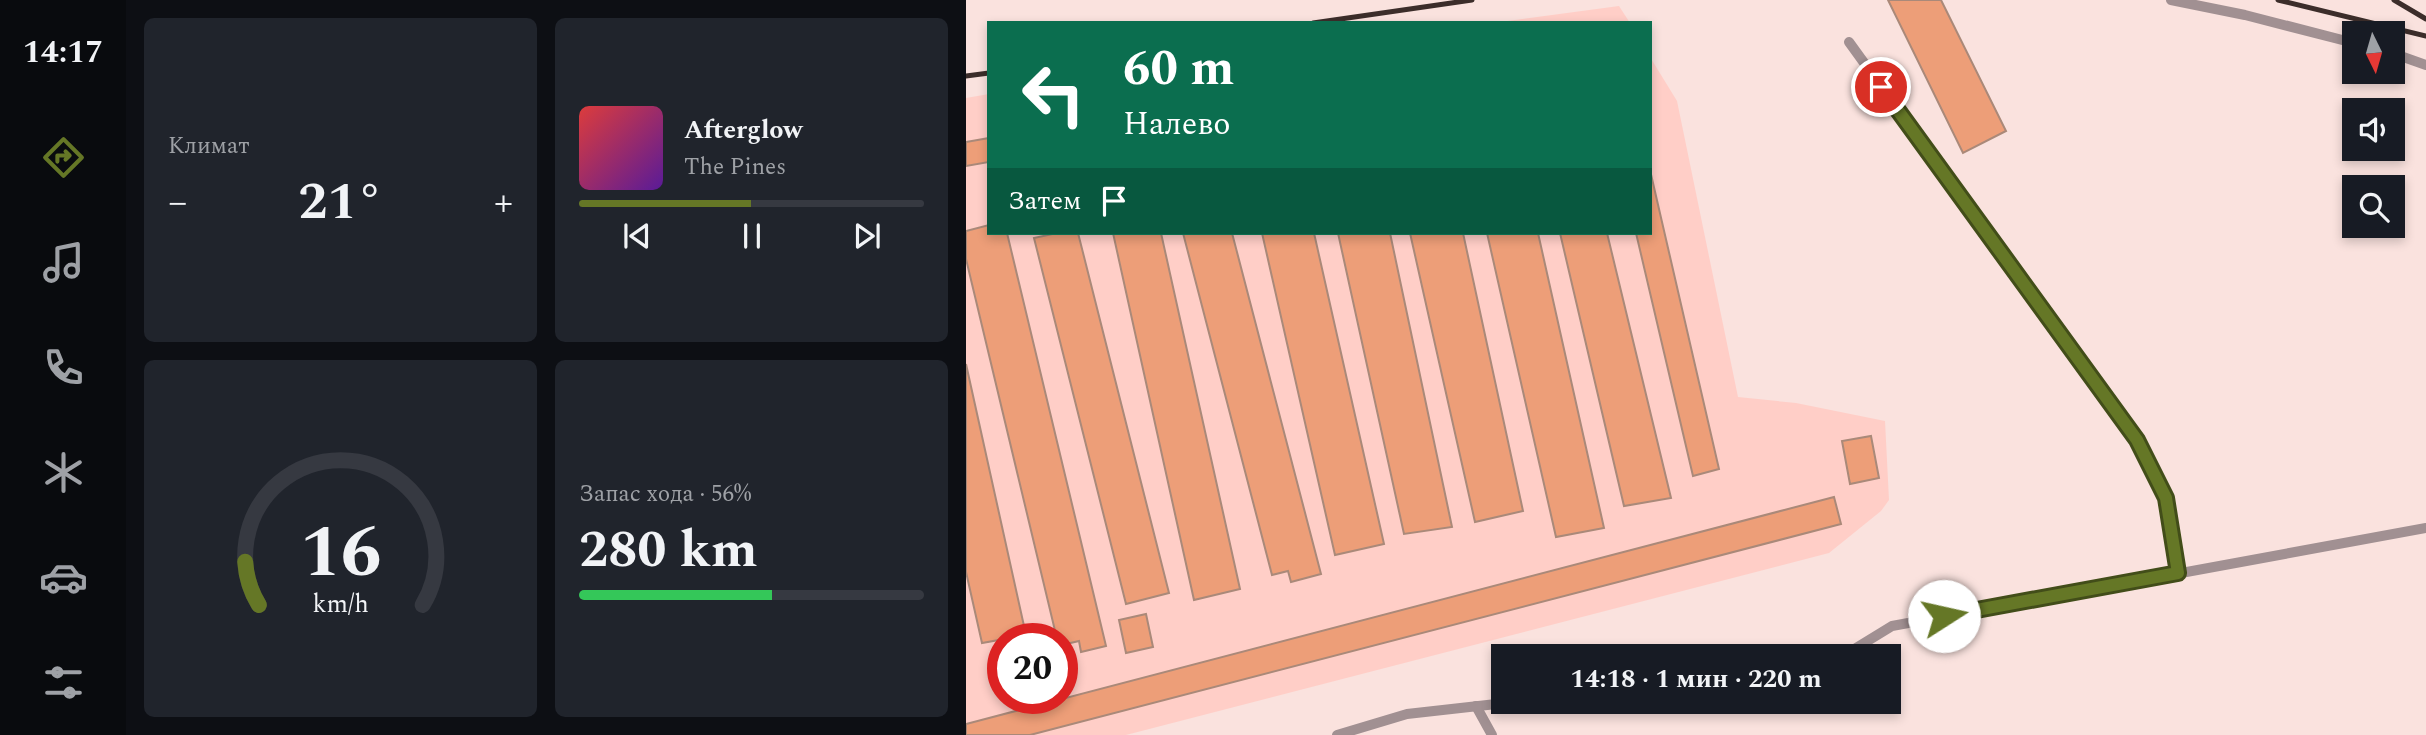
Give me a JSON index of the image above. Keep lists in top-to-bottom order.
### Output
{
  "north": "bottom",
  "page": {
    "tabs": "14:17",
    "tile": [
      "Климат",
      ["Запас хода · 56%", "280 km"]
    ],
    "turn": ["60 m", "Налево"],
    "song": ["Afterglow", "The Pines"],
    "then": "Затем",
    "heat": ["−", "21°", "+"],
    "limit": "20",
    "trip": "14:18 · 1 мин · 220 m",
    "gauge": ["16", "km/h"]
  }
}
